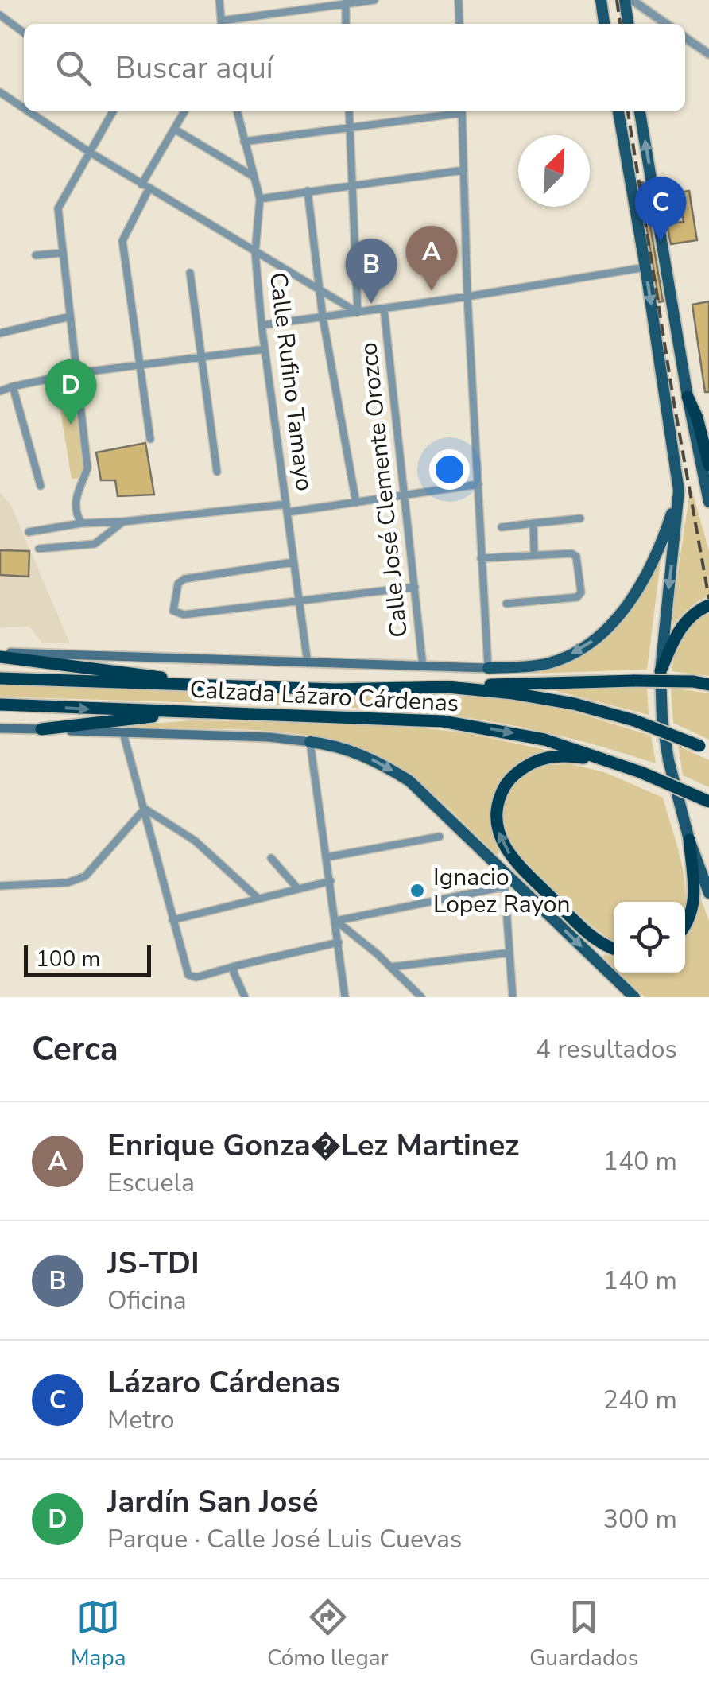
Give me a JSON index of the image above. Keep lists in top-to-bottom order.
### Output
{
  "streets": {
    "highway": ["Calzada Lázaro Cárdenas"],
    "street": ["Calle Rufino Tamayo", "Calle José Clemente Orozco"]
  },
  "places": ["Ignacio Lopez Rayon"],
  "scale_bar": "100 m",
  "north": "top right",
  "page": {
    "search": "Buscar aquí",
    "pins": [
      "C",
      "A",
      "B",
      "D"
    ],
    "scale": "100 m",
    "heading": ["Cerca", "4 resultados"],
    "list": [
      {
        "mark": "A",
        "name": "Enrique Gonza�Lez Martinez",
        "note": "Escuela",
        "value": "140 m"
      },
      {
        "mark": "B",
        "name": "JS-TDI",
        "note": "Oficina",
        "value": "140 m"
      },
      {
        "mark": "C",
        "name": "Lázaro Cárdenas",
        "note": "Metro",
        "value": "240 m"
      },
      {
        "mark": "D",
        "name": "Jardín San José",
        "note": "Parque · Calle José Luis Cuevas",
        "value": "300 m"
      }
    ],
    "nav": ["Mapa", "Cómo llegar", "Guardados"]
  }
}
